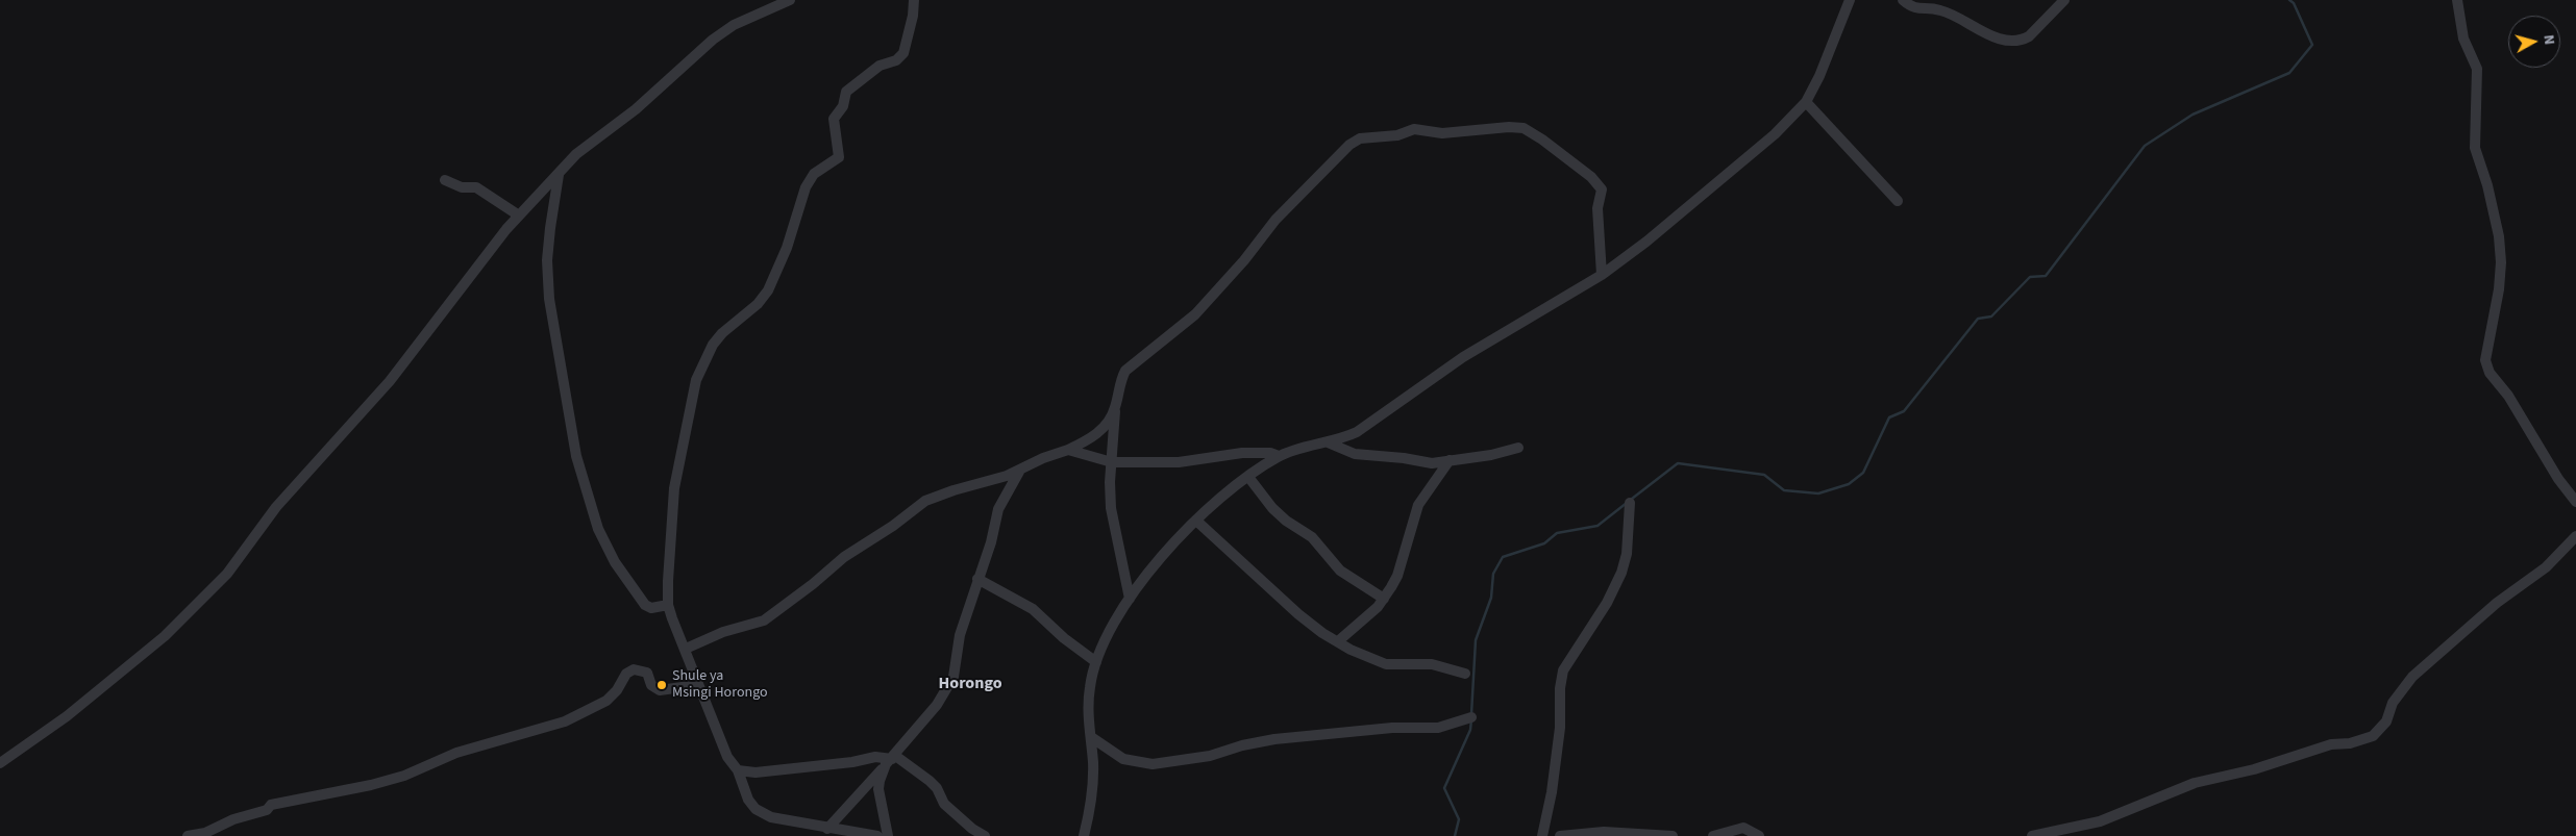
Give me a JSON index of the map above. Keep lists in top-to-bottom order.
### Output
{
  "districts": ["Horongo"],
  "places": ["Shule ya Msingi Horongo"],
  "north": "right"
}
